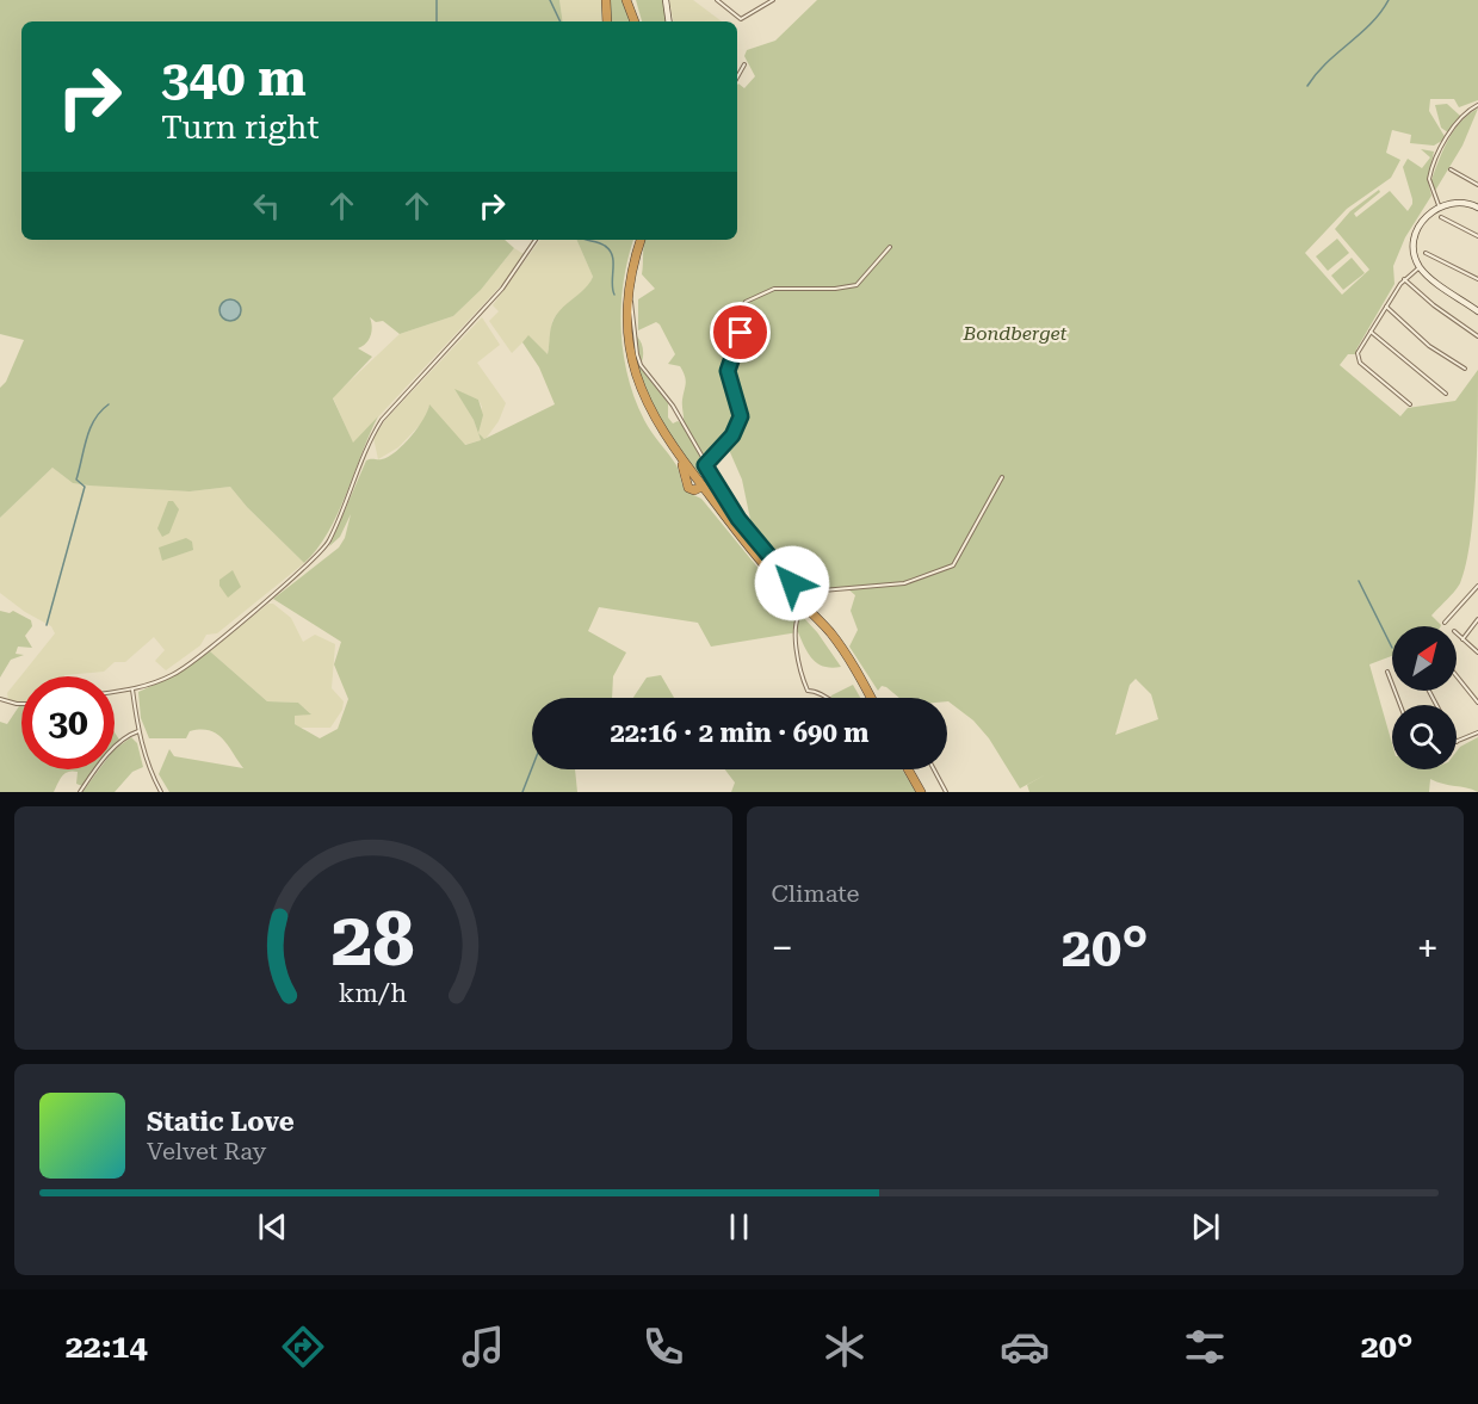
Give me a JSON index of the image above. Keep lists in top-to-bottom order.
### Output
{
  "parks": ["Bondberget"],
  "north": "top right",
  "page": {
    "turn": ["340 m", "Turn right"],
    "limit": "30",
    "trip": "22:16 · 2 min · 690 m",
    "tile": "Climate",
    "heat": ["−", "20°", "+"],
    "song": ["Static Love", "Velvet Ray"],
    "tabs": ["22:14", "20°"],
    "gauge": ["28", "km/h"]
  }
}
